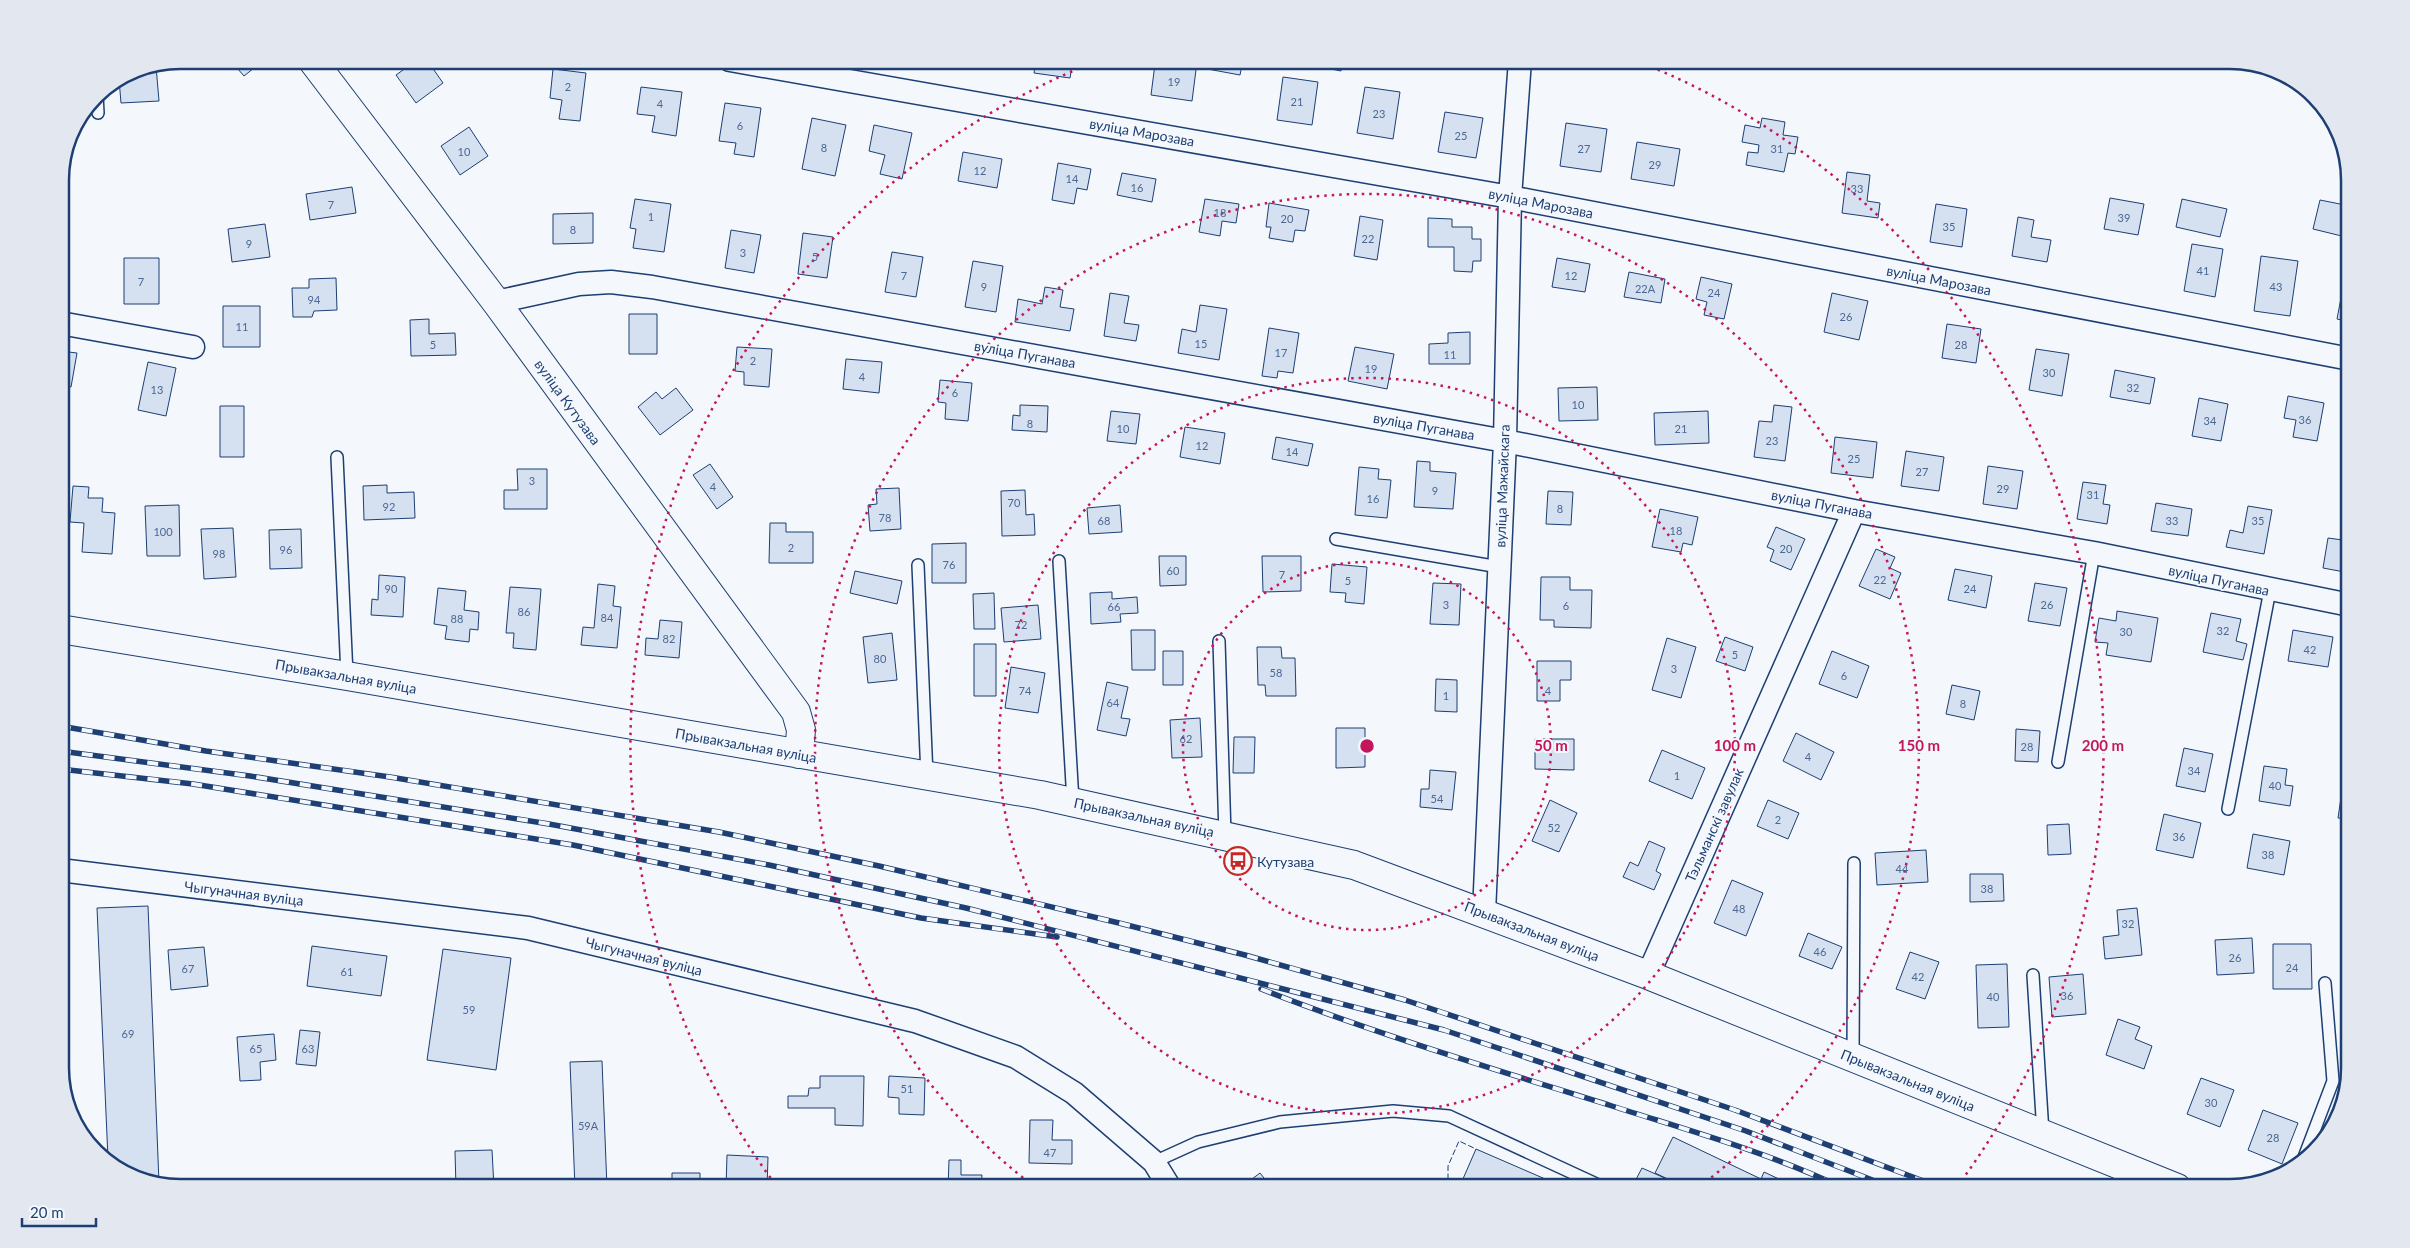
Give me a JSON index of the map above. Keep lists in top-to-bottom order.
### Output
{
  "streets": {
    "main road": ["вуліца Кутузава", "Прывакзальная вуліца"],
    "street": [
      "вуліца Марозава",
      "вуліца Пуганава",
      "вуліца Мажайскага",
      "Тэльманскі завулак",
      "Чыгуначная вуліца"
    ]
  },
  "crossings": [
    ["вуліца Марозава", "вуліца Мажайскага"],
    ["вуліца Пуганава", "вуліца Кутузава"],
    ["вуліца Пуганава", "вуліца Мажайскага"],
    ["вуліца Пуганава", "Тэльманскі завулак"],
    ["вуліца Кутузава", "Прывакзальная вуліца"],
    ["вуліца Мажайскага", "Прывакзальная вуліца"],
    ["Прывакзальная вуліца", "Тэльманскі завулак"]
  ],
  "places": {
    "bus stop": ["Кутузава"]
  },
  "house_numbers": [
    "19",
    "2",
    "21",
    "4",
    "23",
    "6",
    "25",
    "8",
    "27",
    "31",
    "10",
    "29",
    "12",
    "14",
    "16",
    "33",
    "7",
    "18",
    "1",
    "39",
    "20",
    "35",
    "8",
    "22",
    "9",
    "3",
    "5",
    "41",
    "7",
    "12",
    "7",
    "9",
    "43",
    "22А",
    "24",
    "94",
    "26",
    "11",
    "15",
    "5",
    "28",
    "17",
    "11",
    "2",
    "19",
    "30",
    "4",
    "32",
    "13",
    "6",
    "10",
    "36",
    "34",
    "8",
    "10",
    "21",
    "23",
    "12",
    "14",
    "25",
    "27",
    "3",
    "4",
    "29",
    "9",
    "31",
    "16",
    "70",
    "92",
    "8",
    "78",
    "68",
    "33",
    "35",
    "18",
    "100",
    "2",
    "20",
    "96",
    "98",
    "76",
    "60",
    "7",
    "22",
    "5",
    "90",
    "24",
    "3",
    "26",
    "6",
    "66",
    "86",
    "84",
    "88",
    "72",
    "32",
    "30",
    "82",
    "42",
    "5",
    "80",
    "3",
    "58",
    "6",
    "74",
    "4",
    "1",
    "64",
    "8",
    "62",
    "28",
    "4",
    "34",
    "1",
    "40",
    "54",
    "2",
    "52",
    "36",
    "38",
    "44",
    "38",
    "48",
    "32",
    "46",
    "26",
    "24",
    "67",
    "61",
    "42",
    "36",
    "40",
    "59",
    "69",
    "65",
    "63",
    "51",
    "30",
    "59А",
    "28",
    "47"
  ],
  "scale_bar": "20 m",
  "rings": [
    "50 m",
    "100 m",
    "150 m",
    "200 m"
  ]
}
